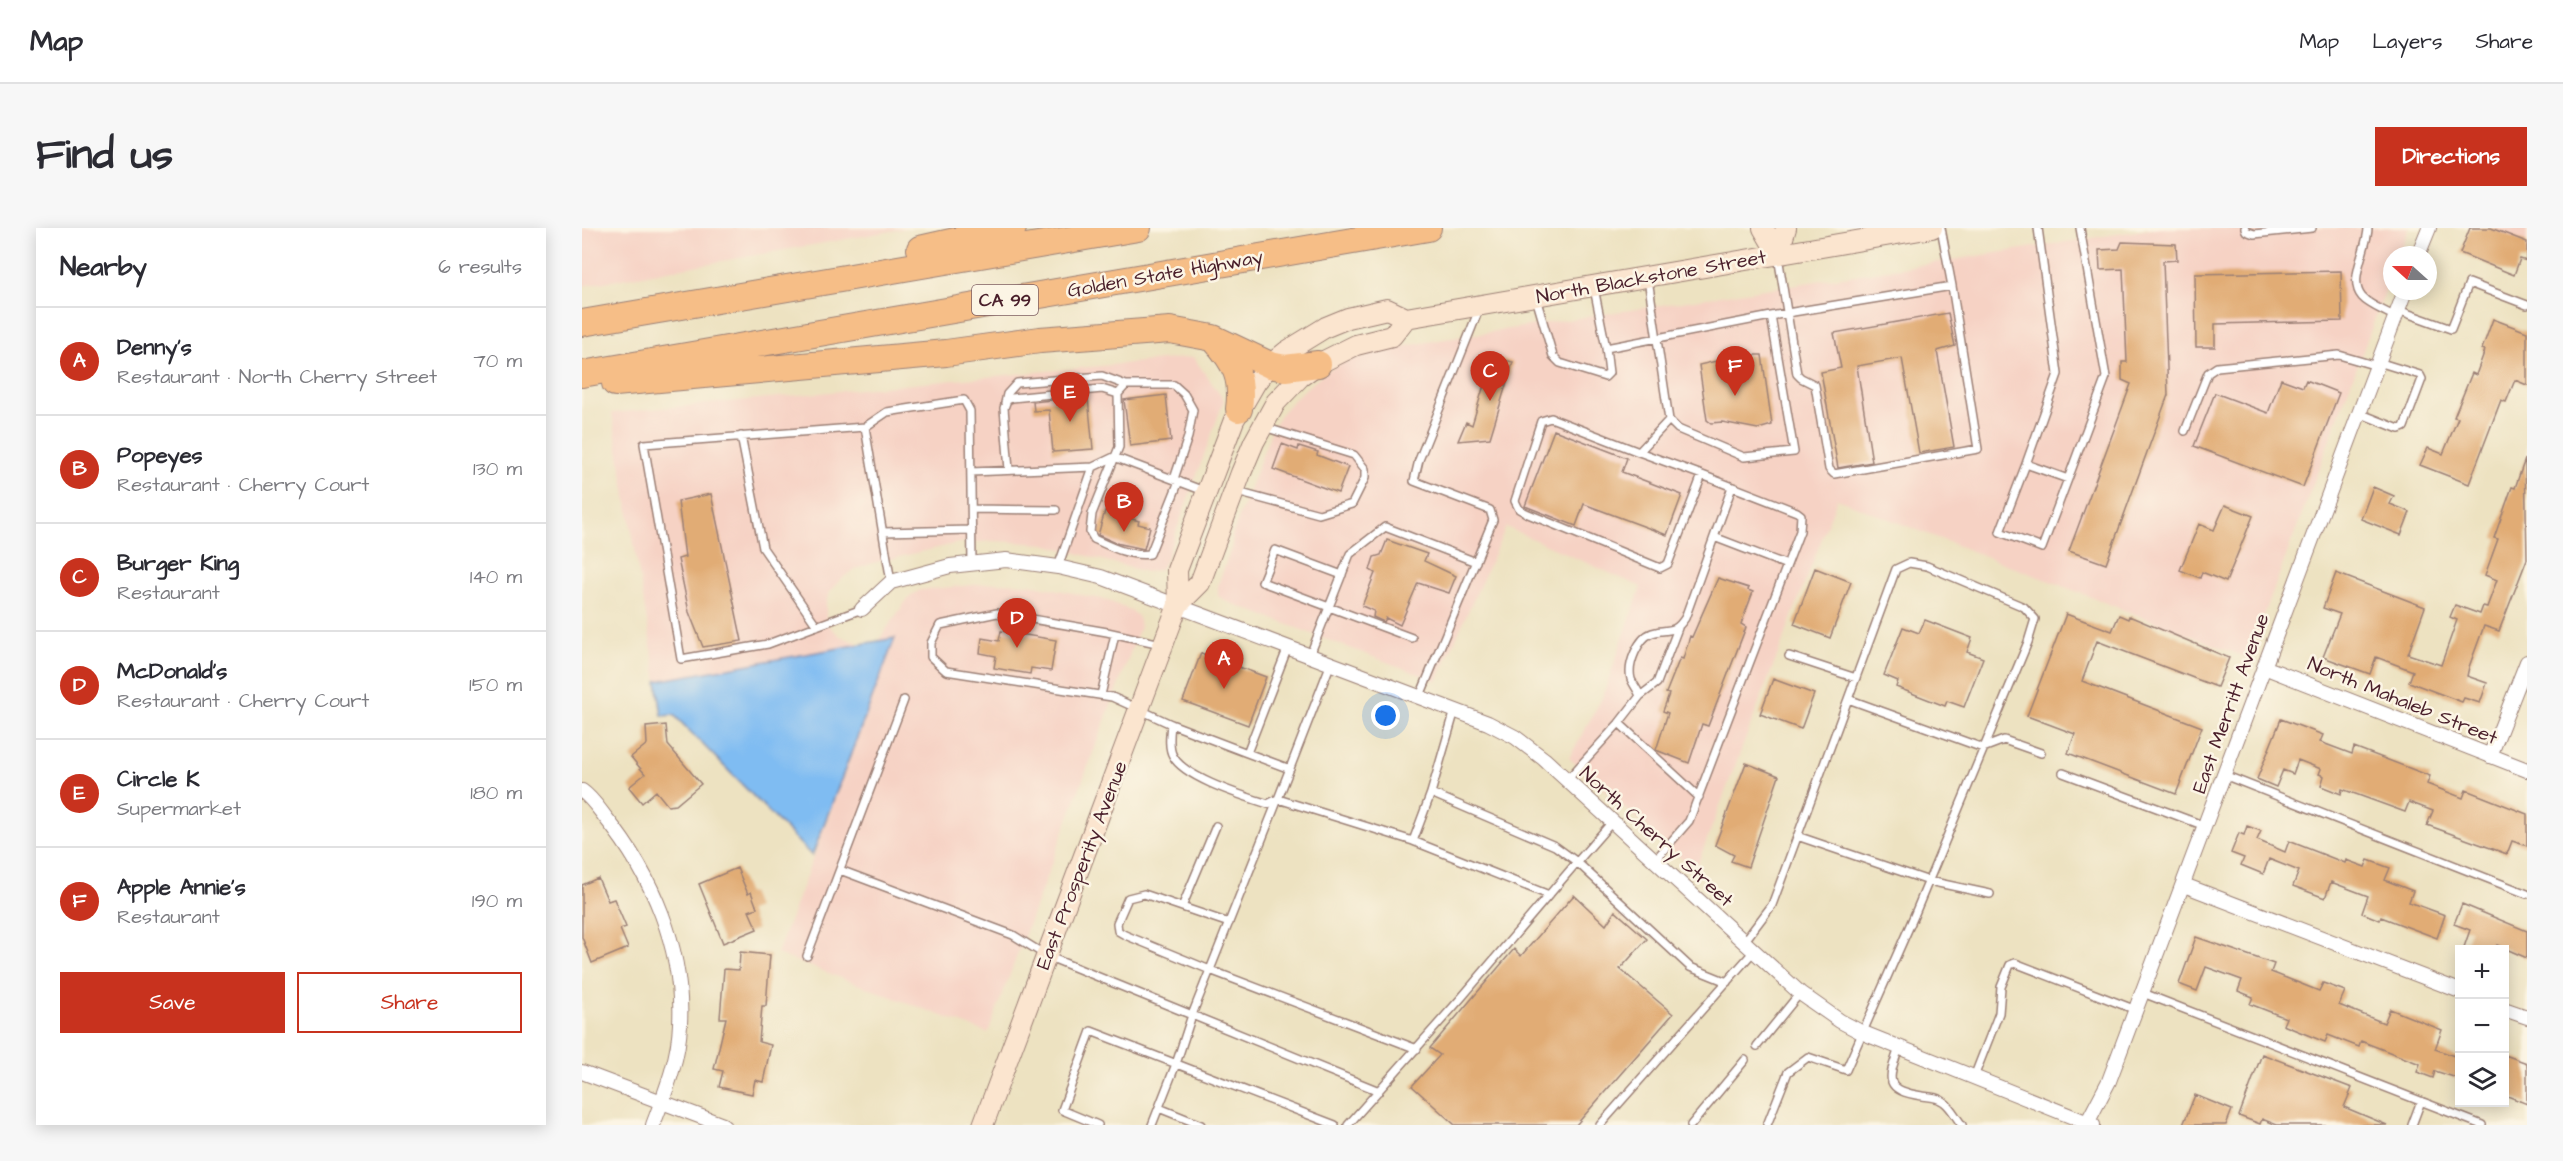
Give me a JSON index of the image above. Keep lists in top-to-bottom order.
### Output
{
  "streets": {
    "highway": ["Golden State Highway", "CA 99"],
    "main road": ["North Blackstone Street", "East Prosperity Avenue"],
    "street": ["North Mahaleb Street", "East Merritt Avenue", "North Cherry Street"]
  },
  "crossings": [
    ["North Blackstone Street", "East Prosperity Avenue"],
    ["North Mahaleb Street", "East Merritt Avenue"],
    ["East Merritt Avenue", "North Cherry Street"],
    ["North Cherry Street", "East Prosperity Avenue"]
  ],
  "north": "left",
  "page": {
    "header": "Map",
    "nav": ["Map", "Layers", "Share"],
    "title": "Find us",
    "buttons": [
      "Directions",
      ["Save", "Share"]
    ],
    "heading": ["Nearby", "6 results"],
    "list": [
      {
        "mark": "A",
        "name": "Denny's",
        "note": "Restaurant · North Cherry Street",
        "value": "70 m"
      },
      {
        "mark": "B",
        "name": "Popeyes",
        "note": "Restaurant · Cherry Court",
        "value": "130 m"
      },
      {
        "mark": "C",
        "name": "Burger King",
        "note": "Restaurant",
        "value": "140 m"
      },
      {
        "mark": "D",
        "name": "McDonald's",
        "note": "Restaurant · Cherry Court",
        "value": "150 m"
      },
      {
        "mark": "E",
        "name": "Circle K",
        "note": "Supermarket",
        "value": "180 m"
      },
      {
        "mark": "F",
        "name": "Apple Annie's",
        "note": "Restaurant",
        "value": "190 m"
      }
    ],
    "pins": [
      "F",
      "C",
      "E",
      "B",
      "D",
      "A"
    ],
    "map_buttons": ["+", "−"]
  }
}
